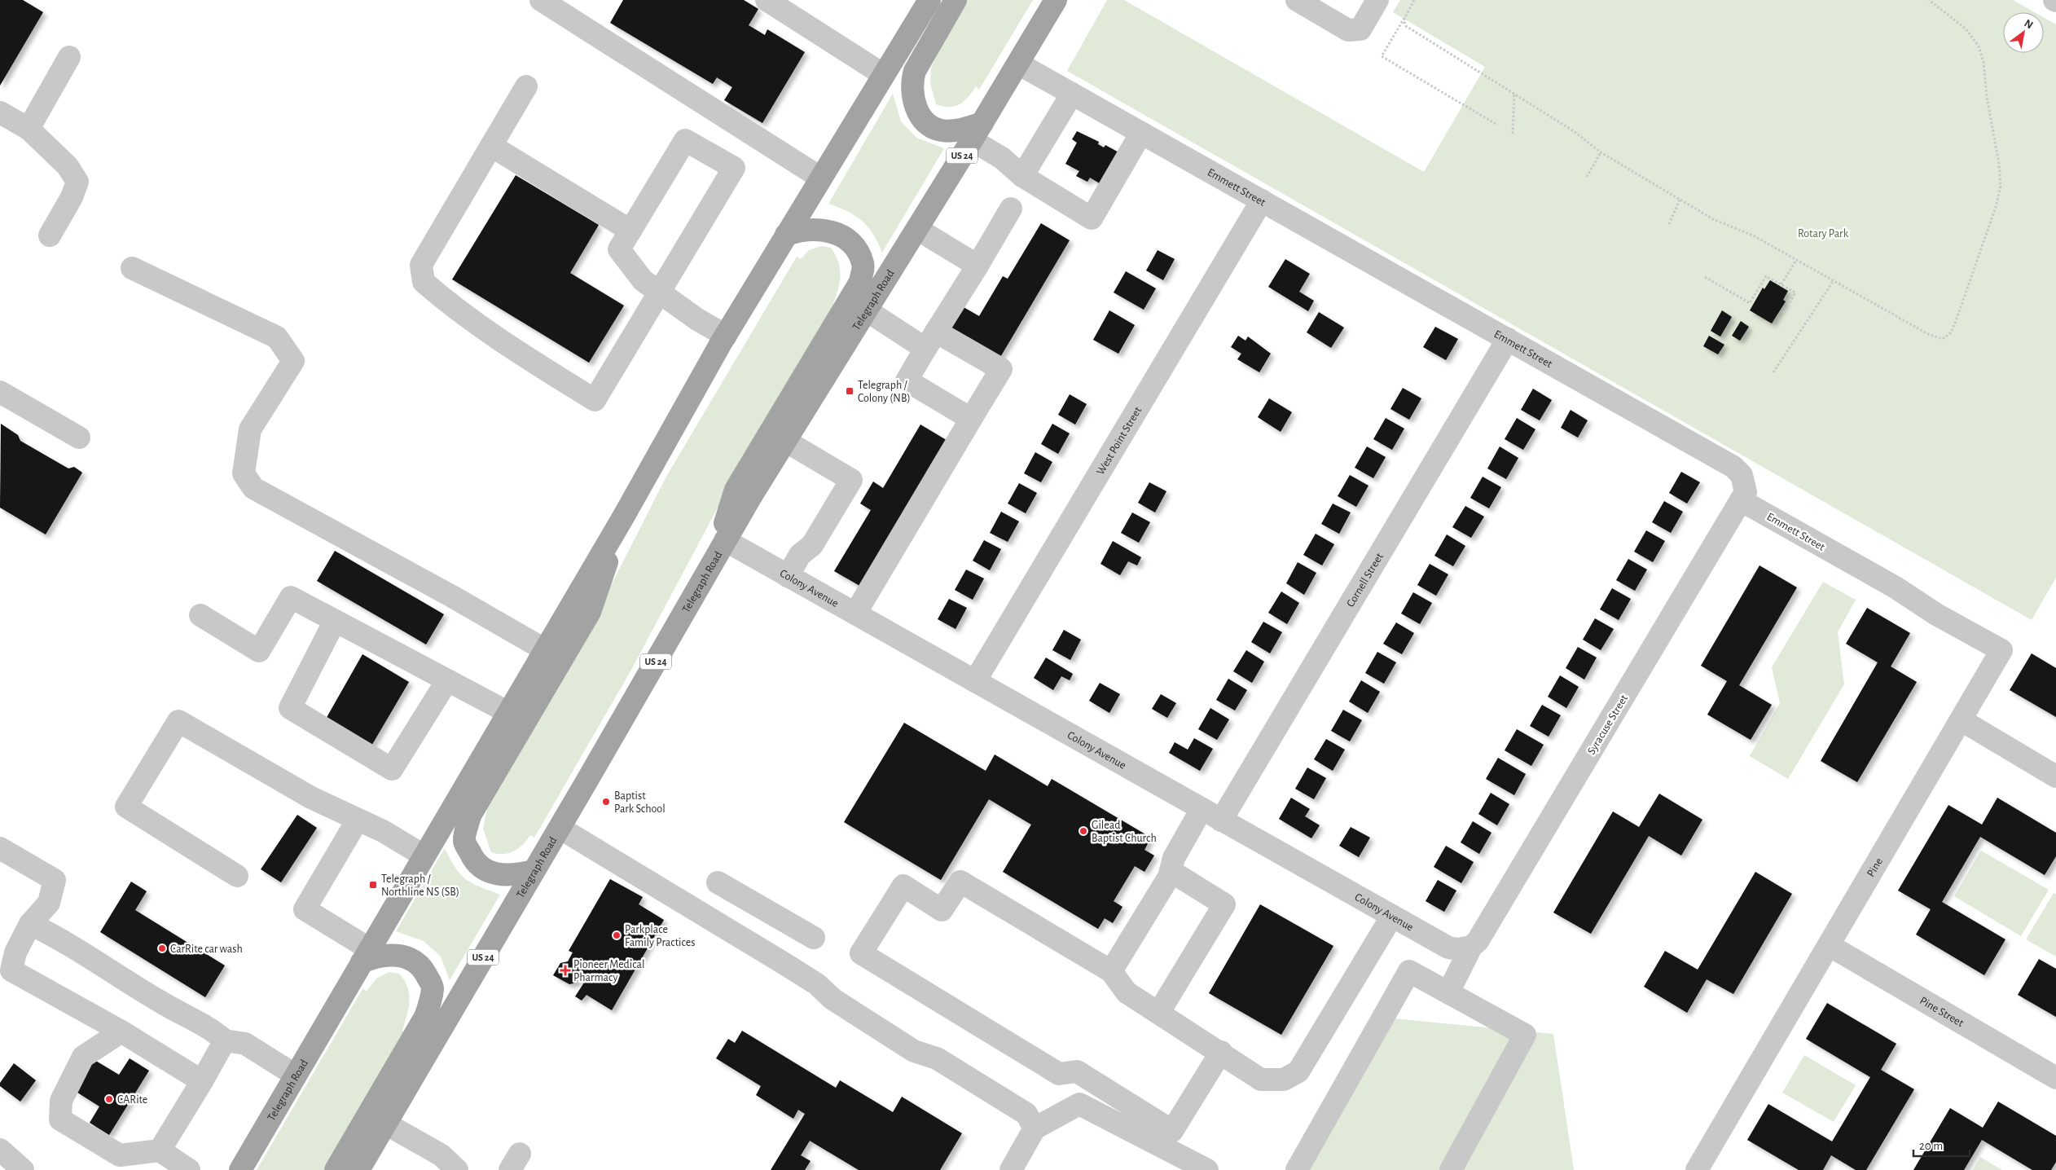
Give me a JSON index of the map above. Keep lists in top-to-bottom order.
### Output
{
  "streets": {
    "main road": ["US 24", "Telegraph Road"],
    "street": [
      "Emmett Street",
      "West Point Street",
      "Cornell Street",
      "Colony Avenue",
      "Syracuse Street",
      "Pine",
      "Pine Street"
    ]
  },
  "crossings": [
    ["Emmett Street", "Telegraph Road"],
    ["Emmett Street", "West Point Street"],
    ["Emmett Street", "Cornell Street"],
    ["Emmett Street", "Syracuse Street"],
    ["Emmett Street", "Pine"],
    ["Telegraph Road", "Colony Avenue"],
    ["West Point Street", "Colony Avenue"],
    ["Cornell Street", "Colony Avenue"],
    ["Colony Avenue", "Syracuse Street"],
    ["Pine", "Pine Street"]
  ],
  "parks": ["Rotary Park"],
  "places": {
    "transit": ["Telegraph / Colony (NB)", "Telegraph / Northline NS (SB)"],
    "other": [
      "Baptist Park School",
      "Gilead Baptist Church",
      "Parkplace Family Practices",
      "CarRite car wash",
      "CARite"
    ],
    "health": ["Pioneer Medical Pharmacy"]
  },
  "scale_bar": "20 m",
  "north": "top right"
}
